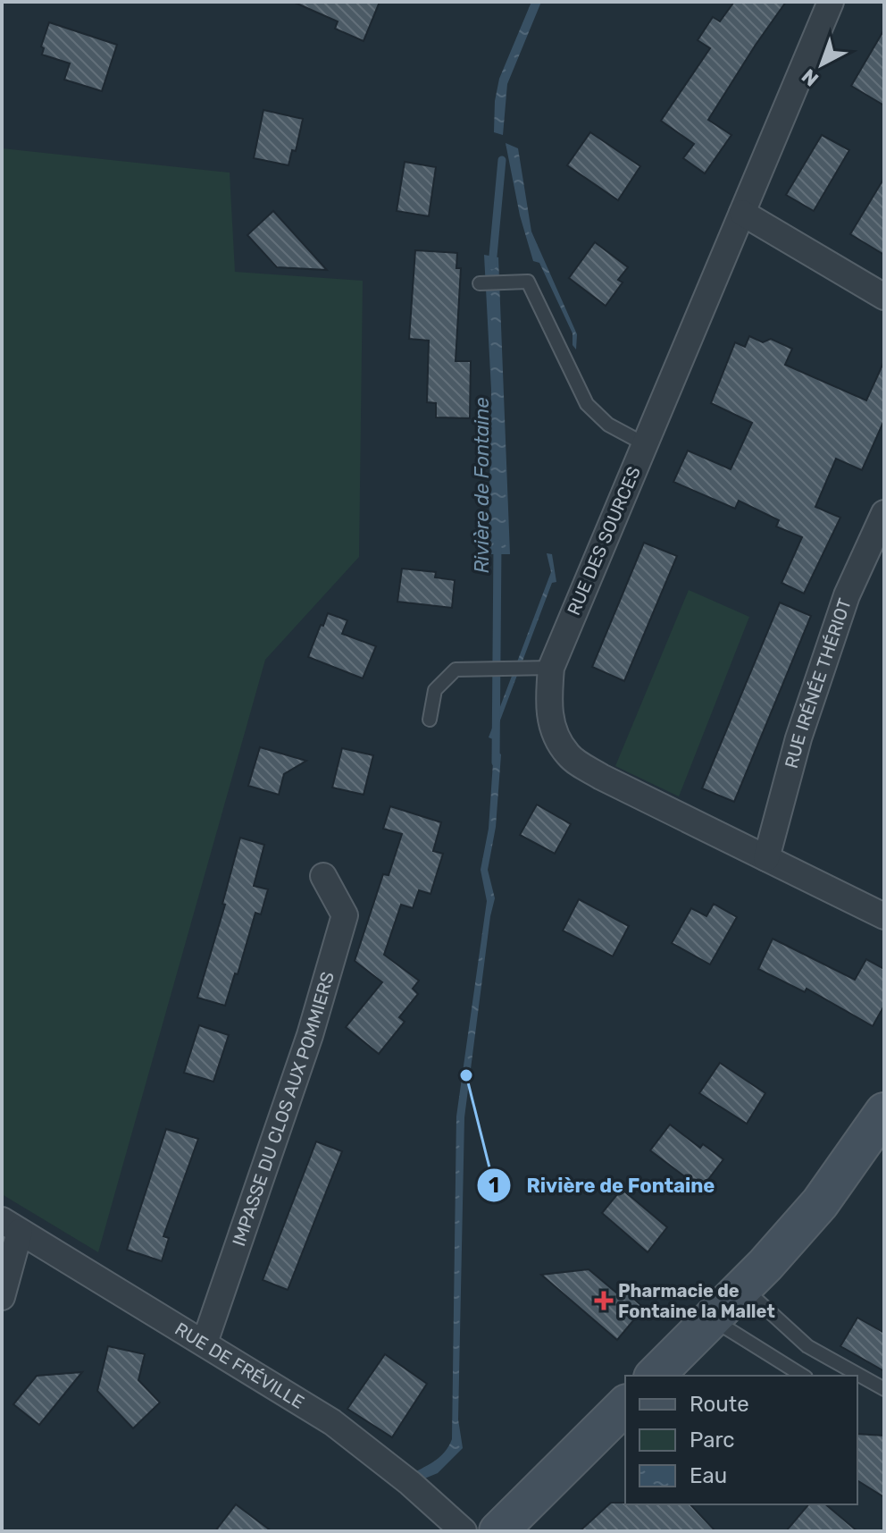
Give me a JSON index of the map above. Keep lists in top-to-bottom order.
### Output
{
  "streets": {
    "street": [
      "RUE DES SOURCES",
      "RUE IRÉNÉE THÉRIOT",
      "IMPASSE DU CLOS AUX POMMIERS",
      "RUE DE FRÉVILLE"
    ]
  },
  "crossings": [
    ["RUE DES SOURCES", "RUE IRÉNÉE THÉRIOT"],
    ["IMPASSE DU CLOS AUX POMMIERS", "RUE DE FRÉVILLE"]
  ],
  "water": ["Rivière de Fontaine"],
  "places": {
    "other": ["Rivière de Fontaine"],
    "health": ["Pharmacie de Fontaine la Mallet"]
  },
  "legend": ["Route", "Parc", "Eau"],
  "north": "bottom left"
}
